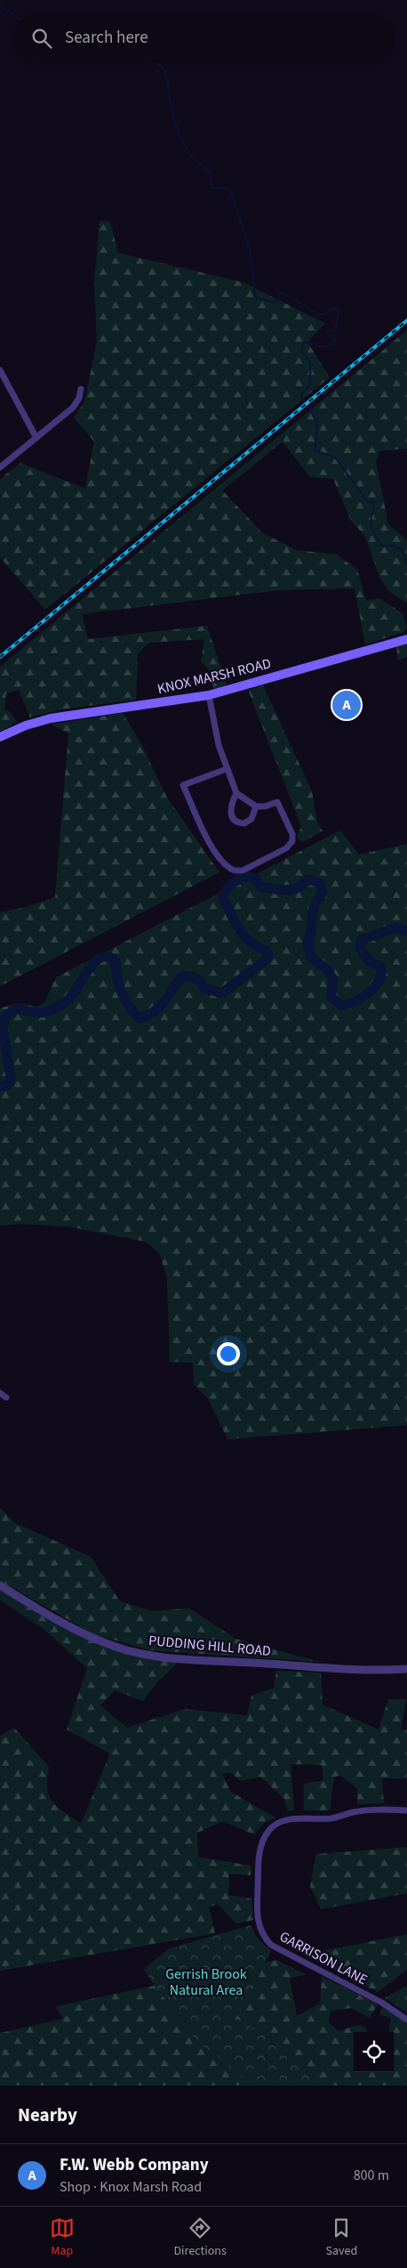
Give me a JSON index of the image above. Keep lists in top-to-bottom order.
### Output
{
  "streets": {
    "main road": ["KNOX MARSH ROAD"],
    "street": ["PUDDING HILL ROAD", "GARRISON LANE"]
  },
  "parks": ["Gerrish Brook Natural Area"],
  "page": {
    "search": "Search here",
    "pins": "A",
    "heading": "Nearby",
    "list": [
      {
        "mark": "A",
        "name": "F.W. Webb Company",
        "note": "Shop · Knox Marsh Road",
        "value": "800 m"
      }
    ],
    "nav": ["Map", "Directions", "Saved"]
  }
}
